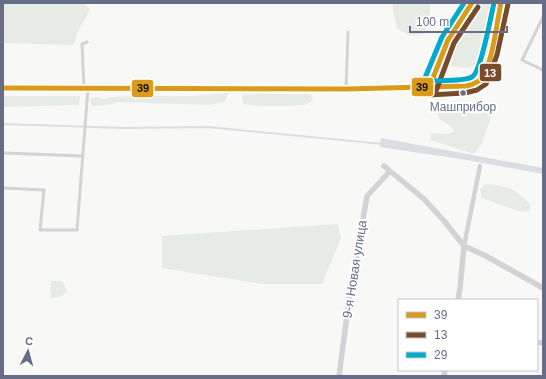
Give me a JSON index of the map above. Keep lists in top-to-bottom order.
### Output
{
  "streets": {
    "street": ["9-я Новая улица"]
  },
  "places": ["Машприбор"],
  "lines": ["transit line 39", "transit line 29", "transit line 13"],
  "legend": ["39", "13", "29"],
  "scale_bar": "100 m",
  "north": "top"
}
